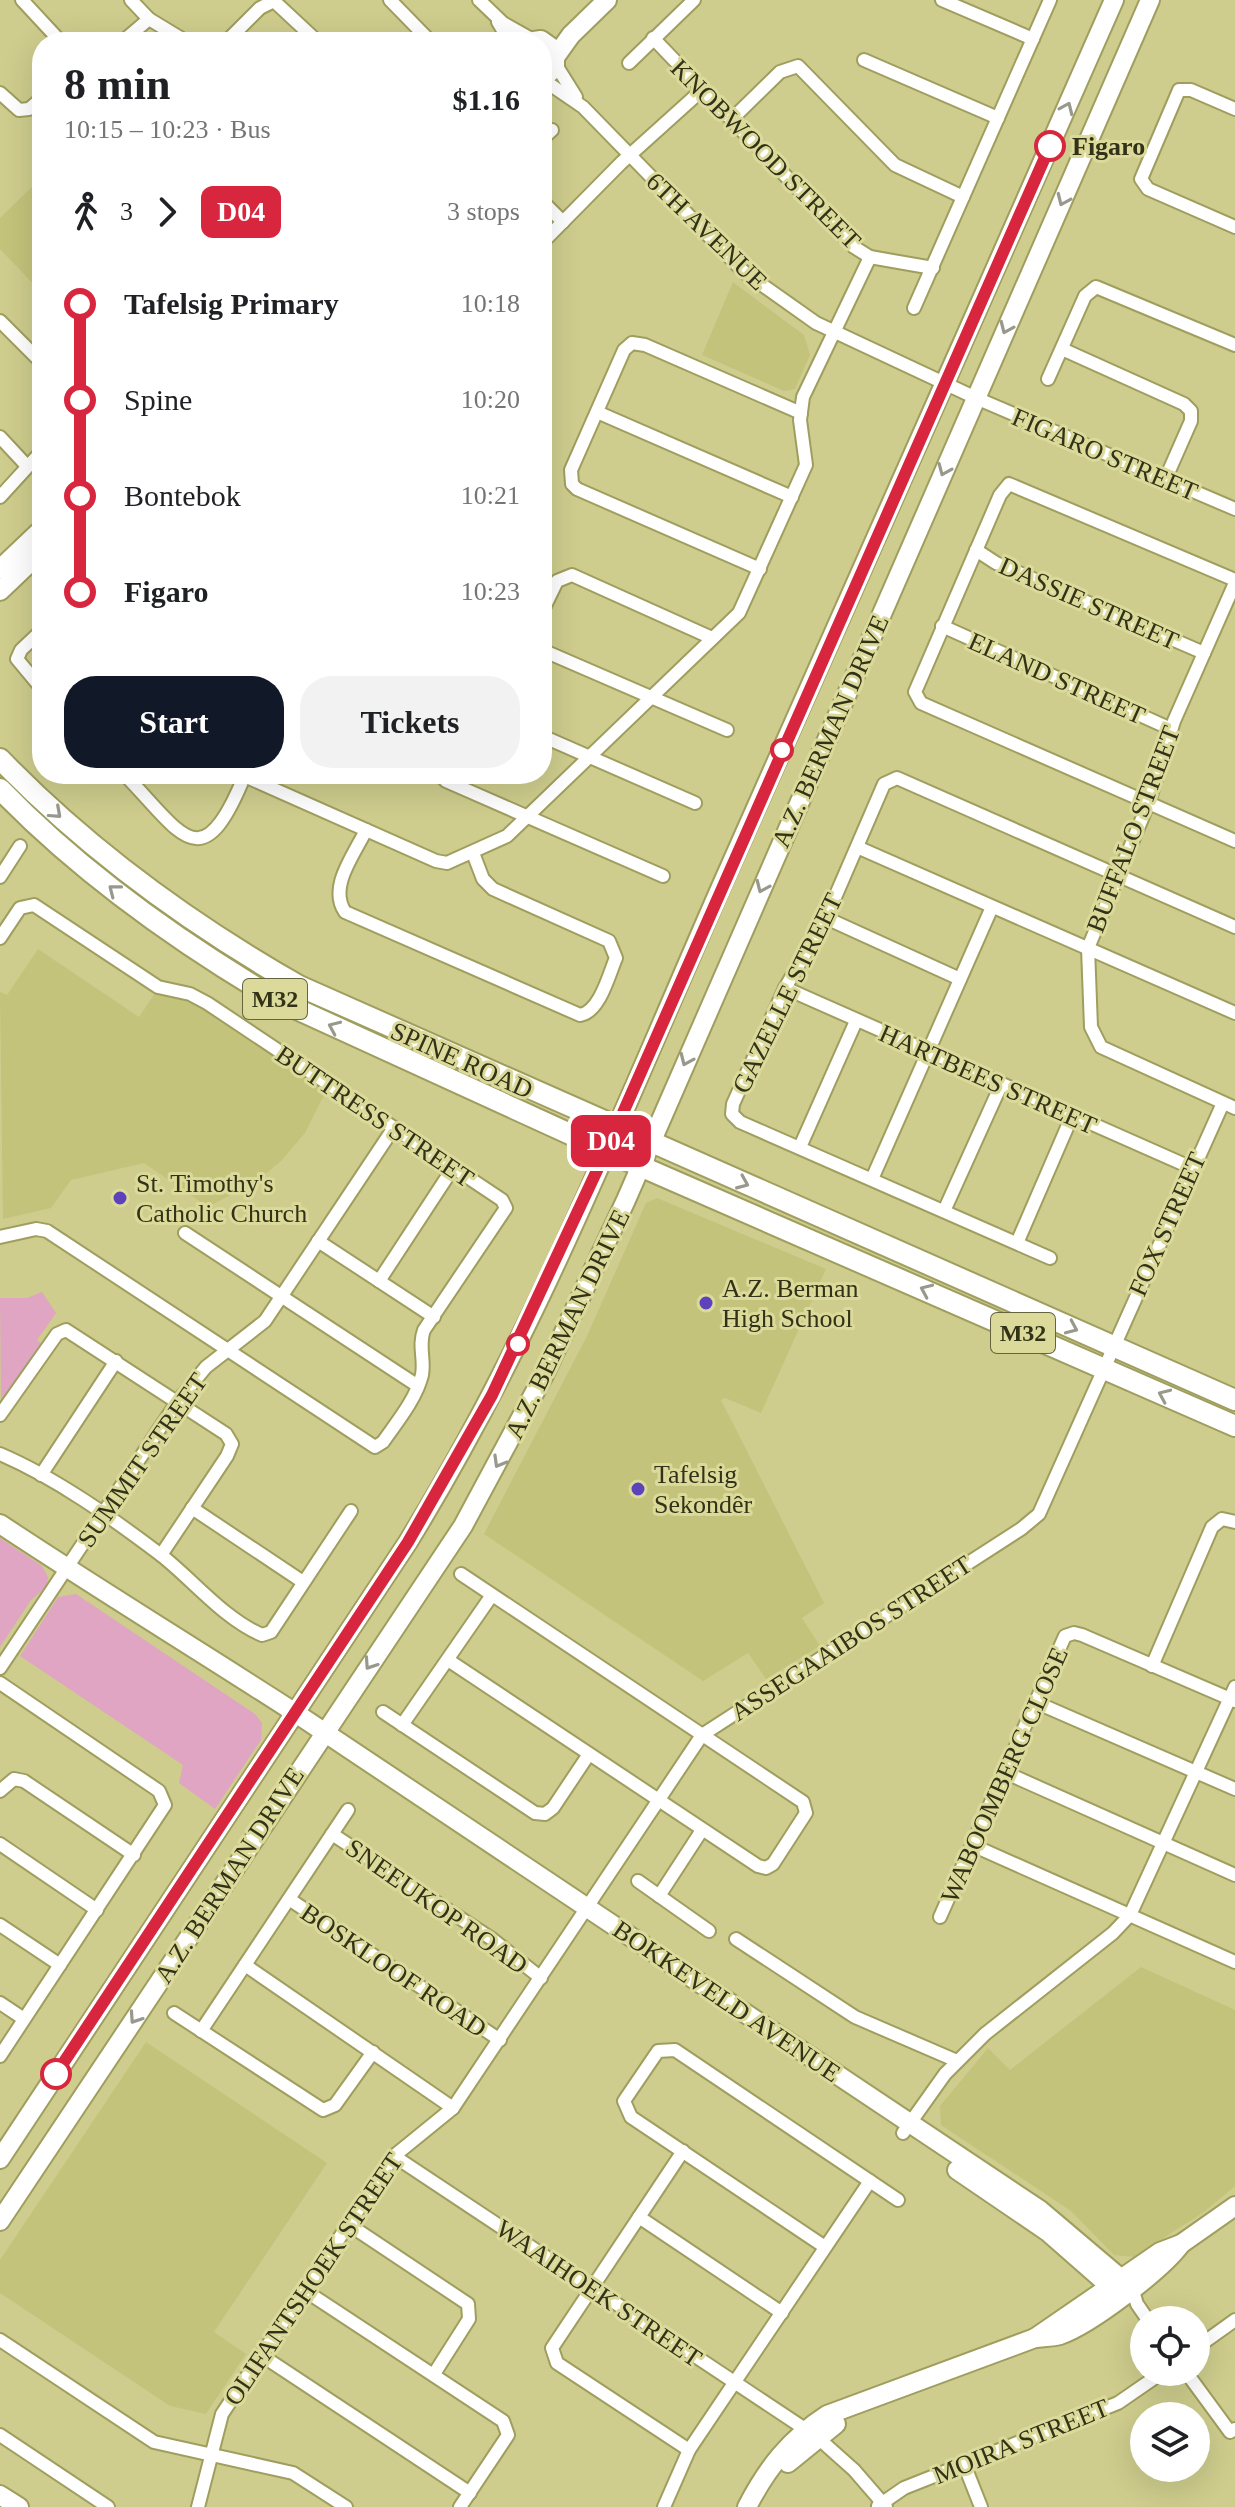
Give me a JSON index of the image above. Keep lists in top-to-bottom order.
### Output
{
  "streets": {
    "main road": ["M32", "SPINE ROAD"],
    "street": [
      "KNOBWOOD STREET",
      "6TH AVENUE",
      "FIGARO STREET",
      "DASSIE STREET",
      "ELAND STREET",
      "A.Z. BERMAN DRIVE",
      "BUFFALO STREET",
      "GAZELLE STREET",
      "HARTBEES STREET",
      "BUTTRESS STREET",
      "FOX STREET",
      "SUMMIT STREET",
      "ASSEGAAIBOS STREET",
      "WABOOMBERG CLOSE",
      "SNEEUKOP ROAD",
      "BOSKLOOF ROAD",
      "BOKKEVELD AVENUE",
      "OLIFANTSHOEK STREET",
      "WAAIHOEK STREET",
      "MOIRA STREET"
    ]
  },
  "crossings": [
    ["6TH AVENUE", "FIGARO STREET"],
    ["6TH AVENUE", "A.Z. BERMAN DRIVE"],
    ["FIGARO STREET", "A.Z. BERMAN DRIVE"],
    ["DASSIE STREET", "BUFFALO STREET"],
    ["ELAND STREET", "BUFFALO STREET"],
    ["A.Z. BERMAN DRIVE", "SPINE ROAD"],
    ["A.Z. BERMAN DRIVE", "BOKKEVELD AVENUE"],
    ["BUFFALO STREET", "GAZELLE STREET"],
    ["BUFFALO STREET", "FOX STREET"],
    ["GAZELLE STREET", "HARTBEES STREET"],
    ["SPINE ROAD", "FOX STREET"],
    ["SPINE ROAD", "ASSEGAAIBOS STREET"],
    ["HARTBEES STREET", "FOX STREET"],
    ["BUTTRESS STREET", "SUMMIT STREET"],
    ["FOX STREET", "ASSEGAAIBOS STREET"],
    ["SUMMIT STREET", "BOKKEVELD AVENUE"],
    ["ASSEGAAIBOS STREET", "BOKKEVELD AVENUE"],
    ["ASSEGAAIBOS STREET", "OLIFANTSHOEK STREET"],
    ["SNEEUKOP ROAD", "OLIFANTSHOEK STREET"],
    ["BOSKLOOF ROAD", "OLIFANTSHOEK STREET"],
    ["BOKKEVELD AVENUE", "OLIFANTSHOEK STREET"],
    ["OLIFANTSHOEK STREET", "WAAIHOEK STREET"],
    ["WAAIHOEK STREET", "MOIRA STREET"]
  ],
  "places": [
    "Figaro",
    "St. Timothy's Catholic Church",
    "A.Z. Berman High School",
    "Tafelsig Sekondêr"
  ],
  "lines": ["bus line D04"],
  "page": {
    "on_map": "D04",
    "heading": ["8 min", "10:15 – 10:23 · Bus", "$1.16"],
    "legs": ["3", "D04", "3 stops"],
    "list": [
      {
        "name": "Tafelsig Primary",
        "value": "10:18"
      },
      {
        "name": "Spine",
        "value": "10:20"
      },
      {
        "name": "Bontebok",
        "value": "10:21"
      },
      {
        "name": "Figaro",
        "value": "10:23"
      }
    ],
    "buttons": ["Start", "Tickets"]
  }
}
